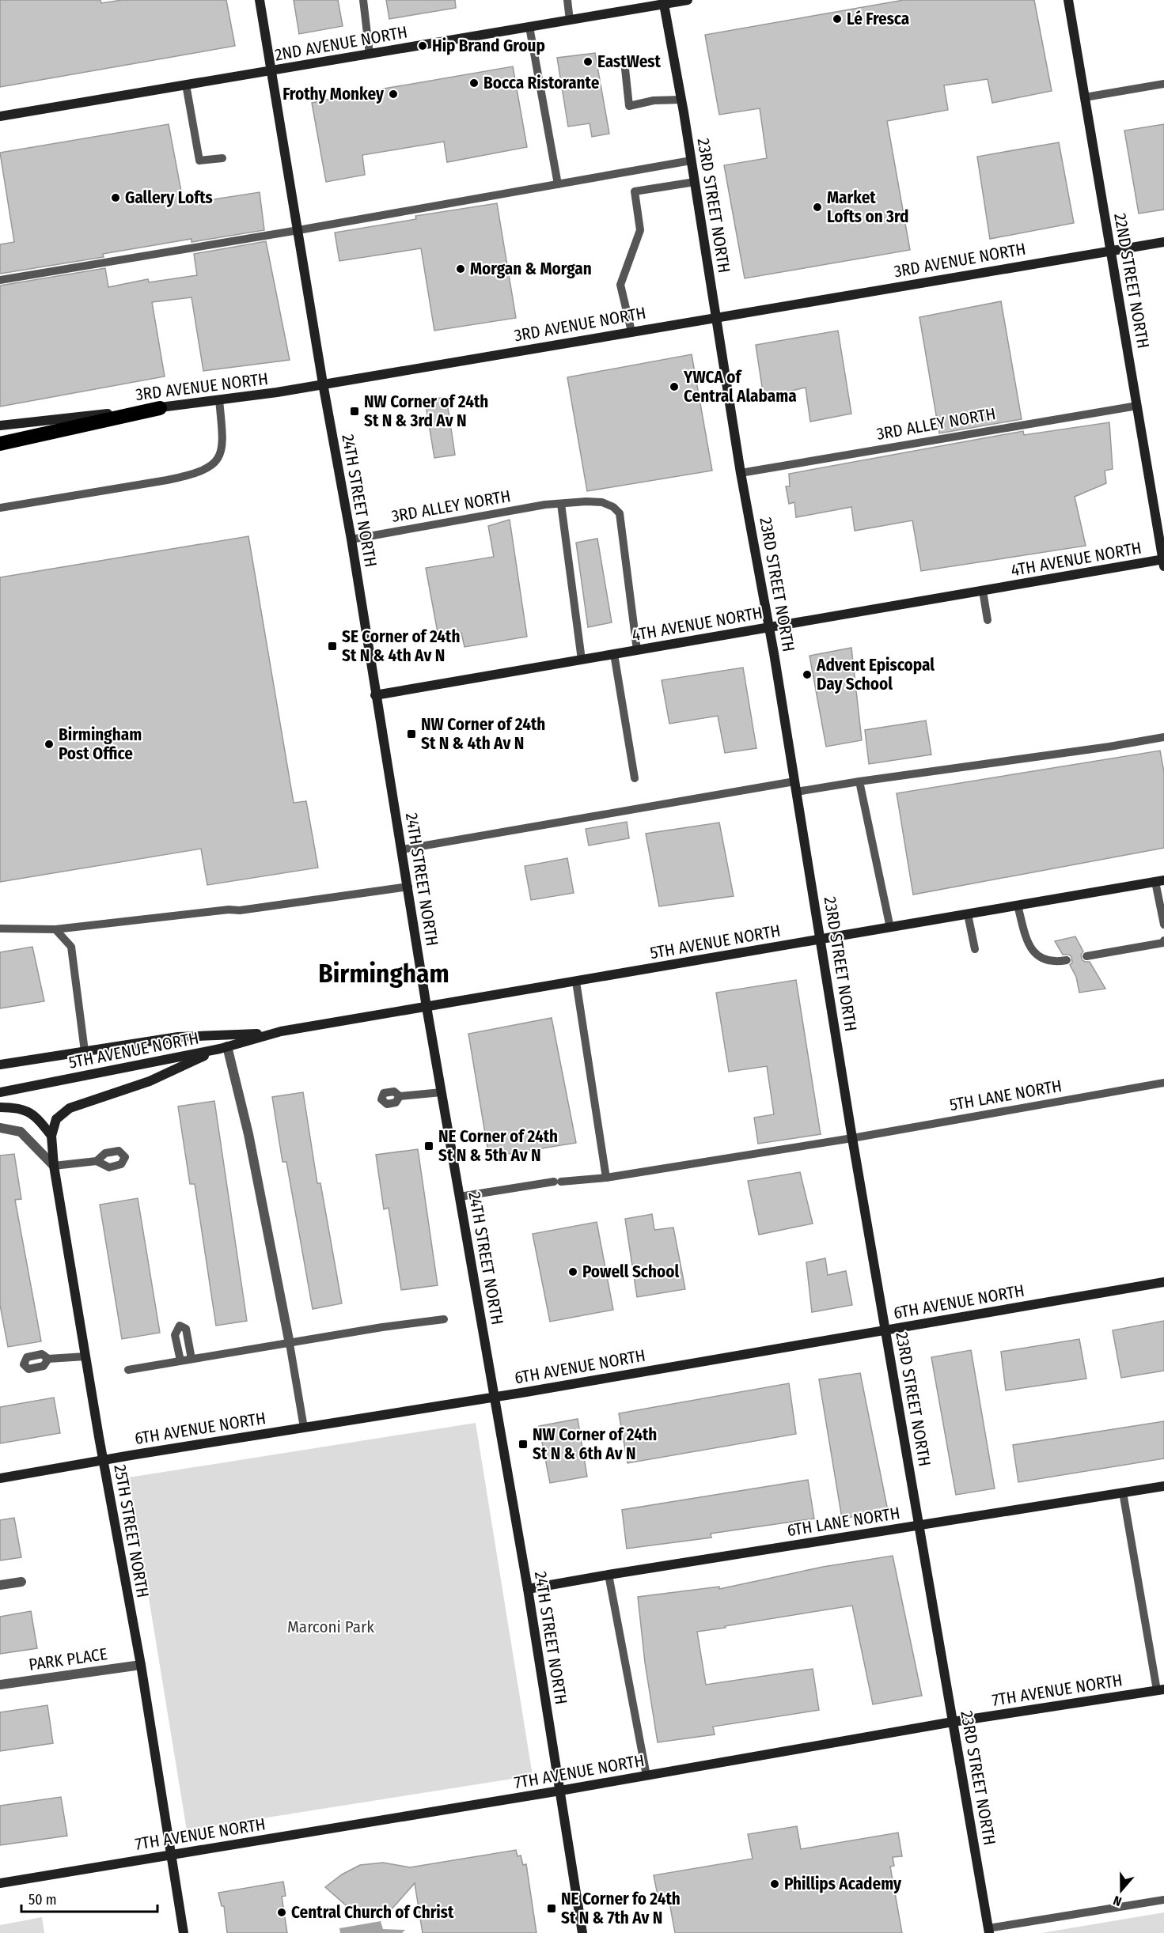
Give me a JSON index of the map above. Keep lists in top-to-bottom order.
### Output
{
  "streets": {
    "street": [
      "2ND AVENUE NORTH",
      "23RD STREET NORTH",
      "3RD AVENUE NORTH",
      "22ND STREET NORTH",
      "24TH STREET NORTH",
      "4TH AVENUE NORTH",
      "5TH AVENUE NORTH",
      "6TH AVENUE NORTH",
      "6TH LANE NORTH",
      "25TH STREET NORTH",
      "PARK PLACE",
      "7TH AVENUE NORTH"
    ],
    "lane": ["3RD ALLEY NORTH", "5TH LANE NORTH"]
  },
  "crossings": [
    ["2ND AVENUE NORTH", "23RD STREET NORTH"],
    ["2ND AVENUE NORTH", "24TH STREET NORTH"],
    ["23RD STREET NORTH", "3RD AVENUE NORTH"],
    ["23RD STREET NORTH", "3RD ALLEY NORTH"],
    ["23RD STREET NORTH", "4TH AVENUE NORTH"],
    ["23RD STREET NORTH", "5TH AVENUE NORTH"],
    ["23RD STREET NORTH", "5TH LANE NORTH"],
    ["23RD STREET NORTH", "6TH AVENUE NORTH"],
    ["23RD STREET NORTH", "6TH LANE NORTH"],
    ["23RD STREET NORTH", "7TH AVENUE NORTH"],
    ["3RD AVENUE NORTH", "22ND STREET NORTH"],
    ["3RD AVENUE NORTH", "24TH STREET NORTH"],
    ["22ND STREET NORTH", "3RD ALLEY NORTH"],
    ["22ND STREET NORTH", "4TH AVENUE NORTH"],
    ["3RD ALLEY NORTH", "24TH STREET NORTH"],
    ["3RD ALLEY NORTH", "4TH AVENUE NORTH"],
    ["24TH STREET NORTH", "4TH AVENUE NORTH"],
    ["24TH STREET NORTH", "5TH AVENUE NORTH"],
    ["24TH STREET NORTH", "5TH LANE NORTH"],
    ["24TH STREET NORTH", "6TH AVENUE NORTH"],
    ["24TH STREET NORTH", "6TH LANE NORTH"],
    ["24TH STREET NORTH", "7TH AVENUE NORTH"],
    ["6TH AVENUE NORTH", "25TH STREET NORTH"],
    ["25TH STREET NORTH", "PARK PLACE"],
    ["25TH STREET NORTH", "7TH AVENUE NORTH"]
  ],
  "districts": ["Birmingham"],
  "parks": ["Marconi Park"],
  "places": {
    "other": [
      "Lé Fresca",
      "Hip Brand Group",
      "EastWest",
      "Bocca Ristorante",
      "Frothy Monkey",
      "Gallery Lofts",
      "Market Lofts on 3rd",
      "Morgan & Morgan",
      "YWCA of Central Alabama",
      "Advent Episcopal Day School",
      "Birmingham Post Office",
      "Powell School",
      "Phillips Academy",
      "Central Church of Christ"
    ],
    "transit": [
      "NW Corner of 24th St N & 3rd Av N",
      "SE Corner of 24th St N & 4th Av N",
      "NW Corner of 24th St N & 4th Av N",
      "NE Corner of 24th St N & 5th Av N",
      "NW Corner of 24th St N & 6th Av N",
      "NE Corner fo 24th St N & 7th Av N"
    ]
  },
  "scale_bar": "50 m",
  "north": "bottom"
}
